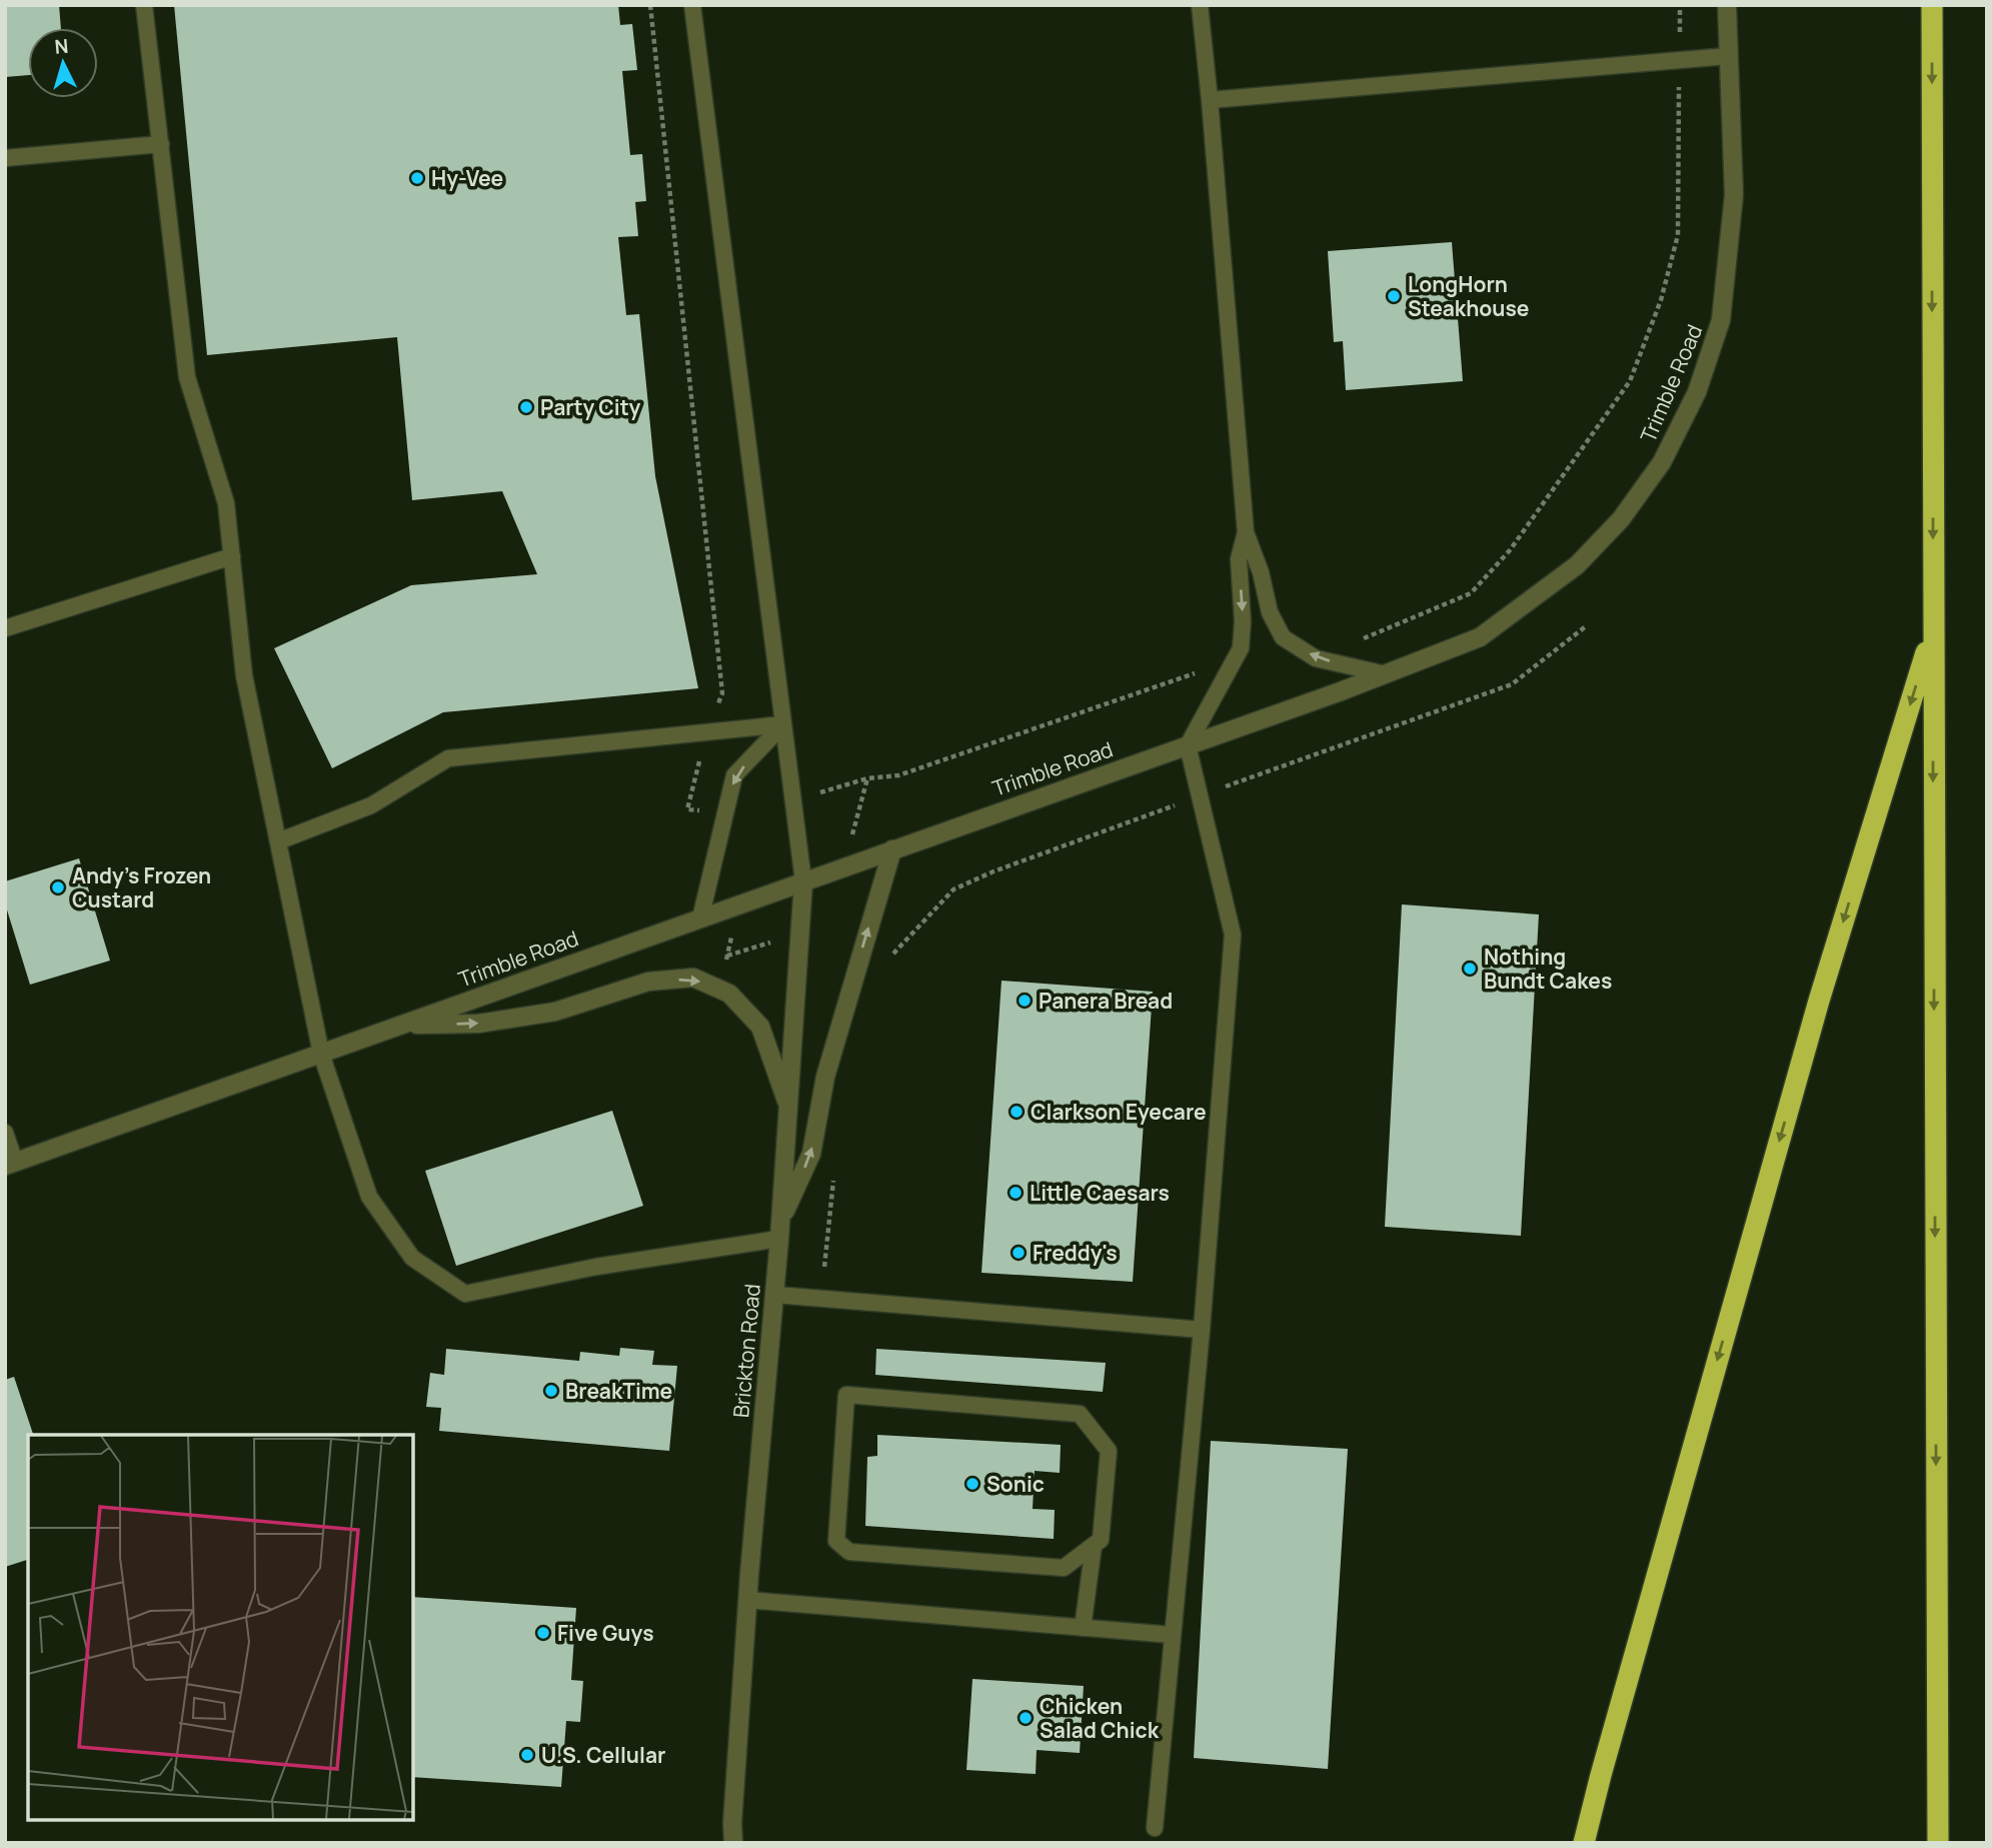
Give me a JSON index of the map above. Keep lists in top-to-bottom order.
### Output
{
  "streets": {
    "street": ["Trimble Road", "Brickton Road"]
  },
  "crossings": [
    ["Trimble Road", "Brickton Road"]
  ],
  "places": [
    "Hy-Vee",
    "LongHorn Steakhouse",
    "Party City",
    "Andy's Frozen Custard",
    "Nothing Bundt Cakes",
    "Panera Bread",
    "Clarkson Eyecare",
    "Little Caesars",
    "Freddy's",
    "BreakTime",
    "Sonic",
    "Five Guys",
    "Chicken Salad Chick",
    "U.S. Cellular"
  ],
  "north": "top"
}
